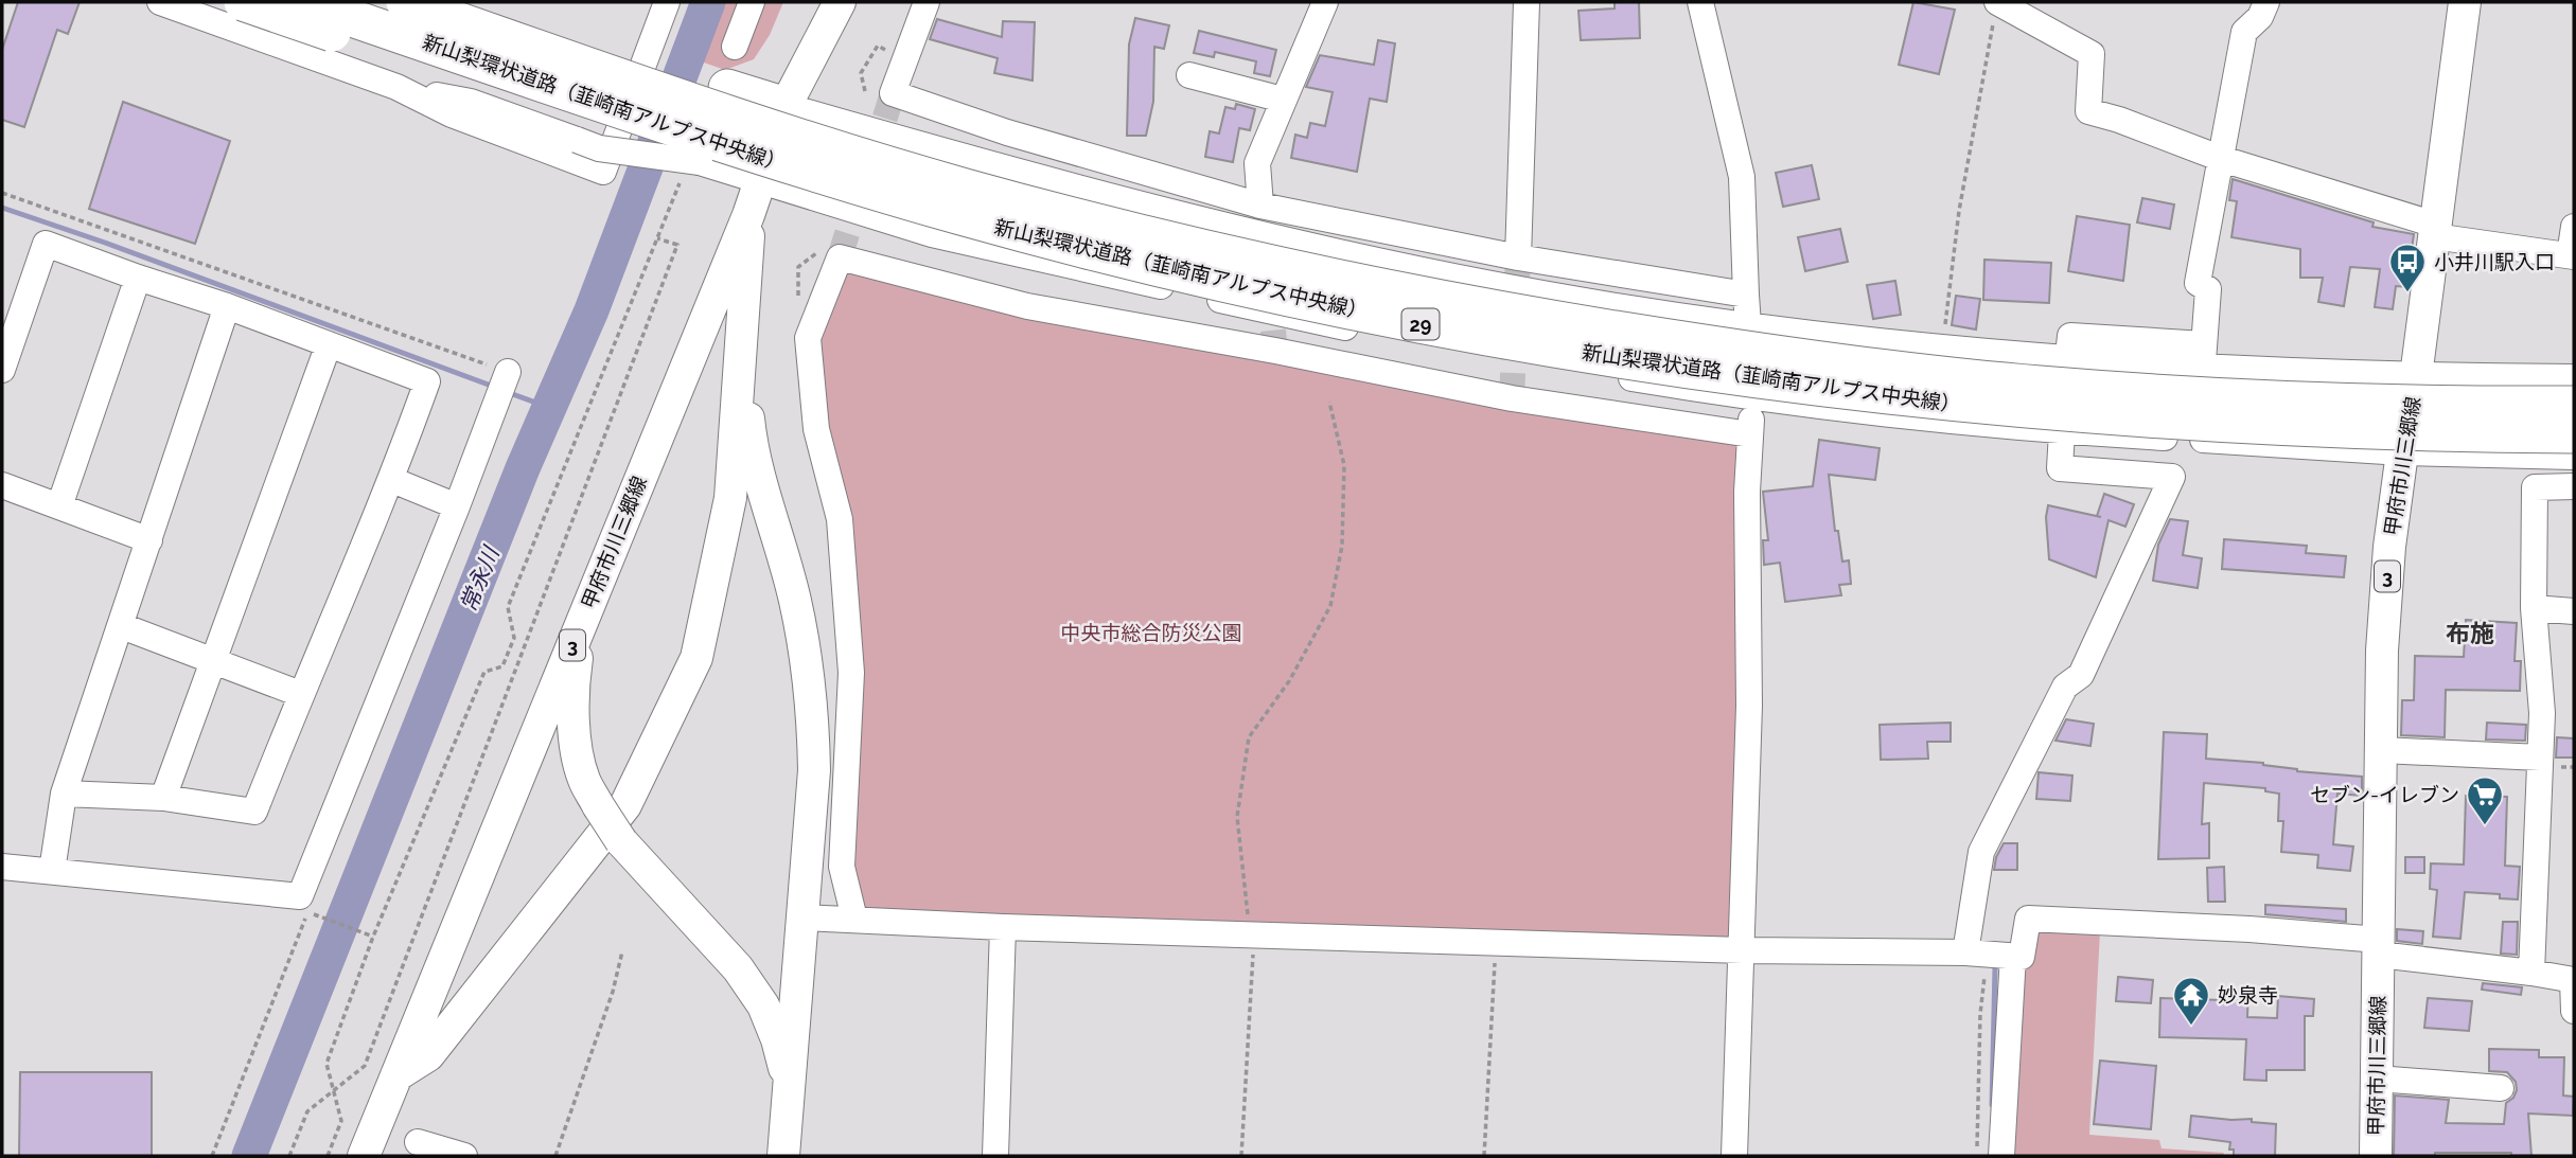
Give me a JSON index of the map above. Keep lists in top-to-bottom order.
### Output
{
  "streets": {
    "highway": ["新山梨環状道路（韮崎南アルプス中央線）", "29"],
    "main road": ["甲府市川三郷線", "3"]
  },
  "districts": ["布施"],
  "water": ["常永川"],
  "parks": ["中央市総合防災公園"],
  "places": {
    "bus stop": ["小井川駅入口"],
    "supermarket": ["セブン-イレブン"],
    "temple": ["妙泉寺"]
  }
}
